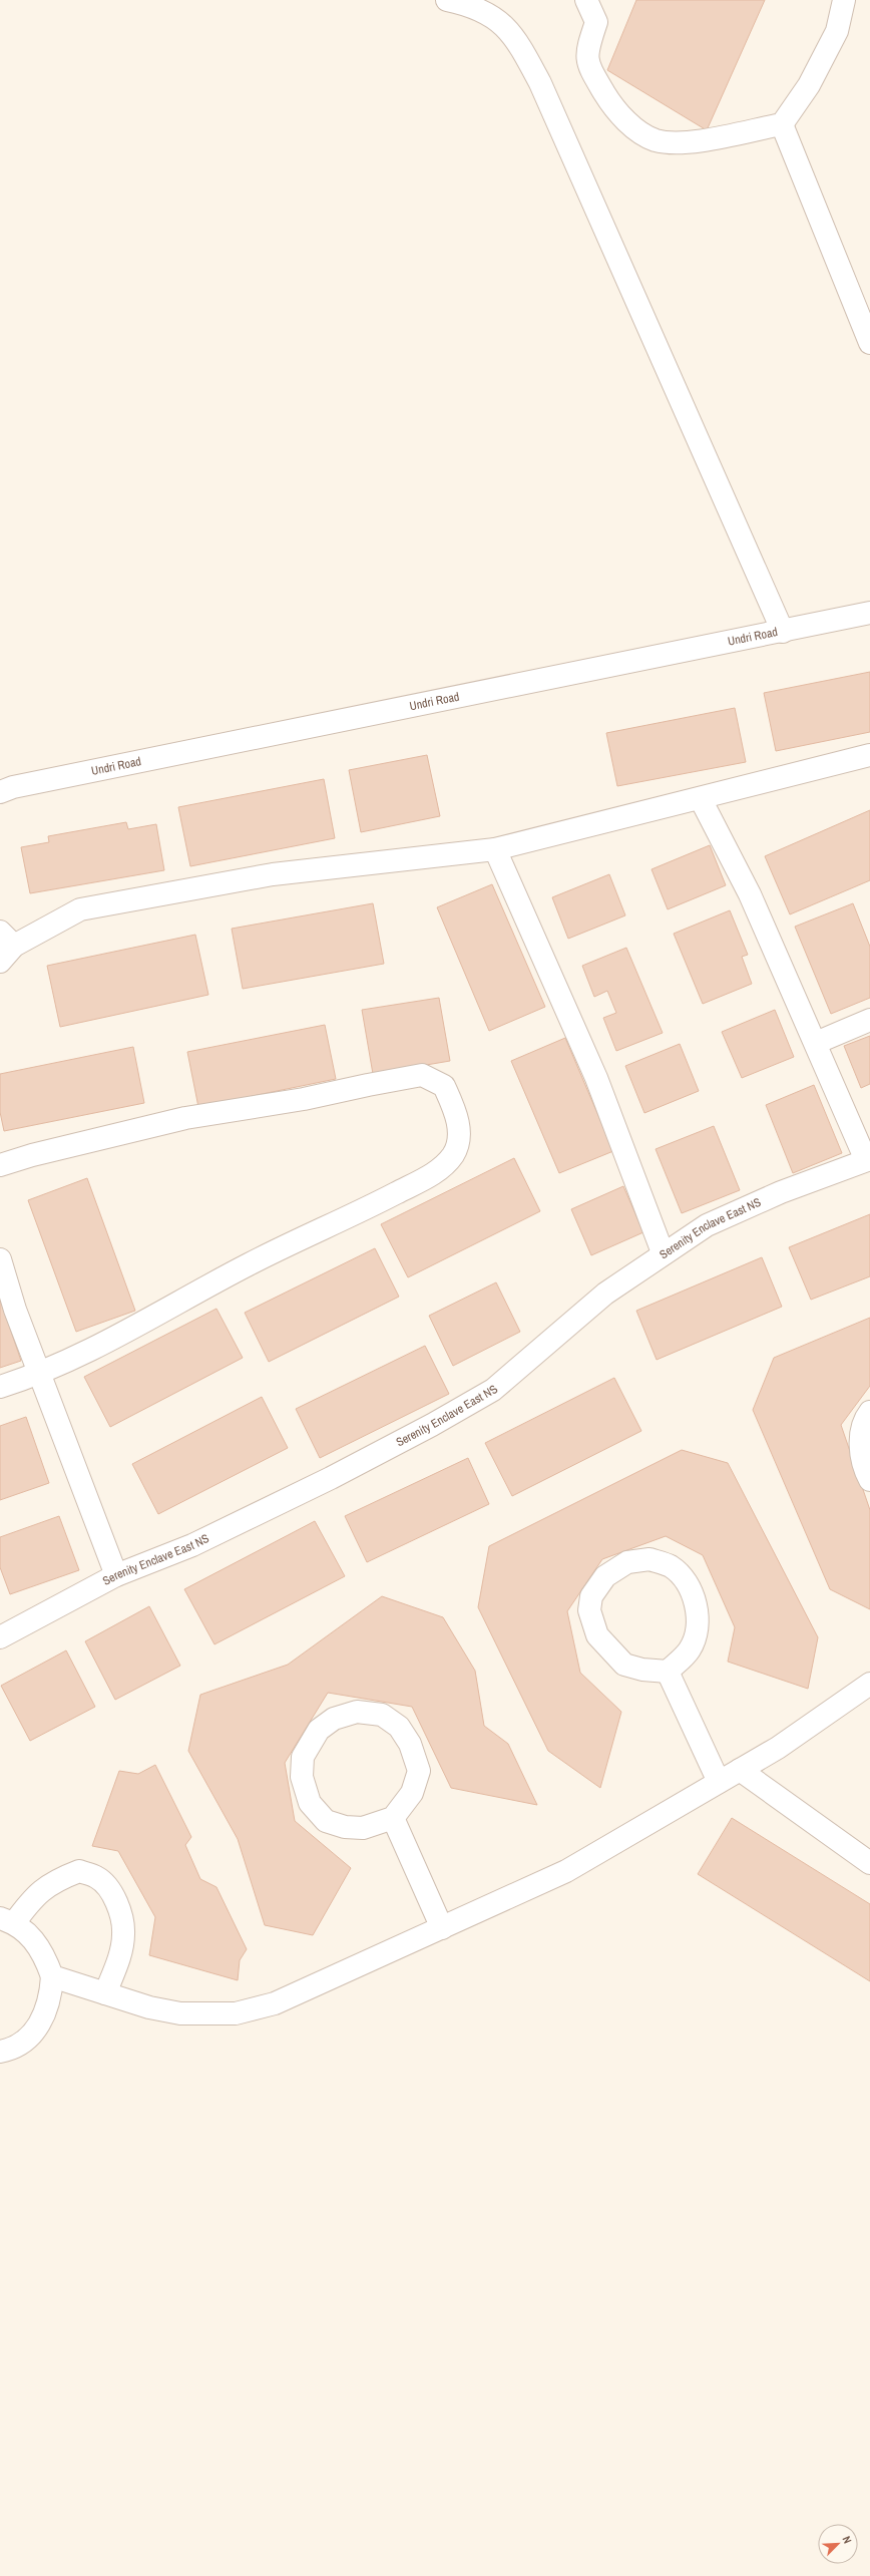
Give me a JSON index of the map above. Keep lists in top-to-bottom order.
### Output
{
  "streets": {
    "street": ["Undri Road", "Serenity Enclave East NS"]
  },
  "north": "top right"
}
